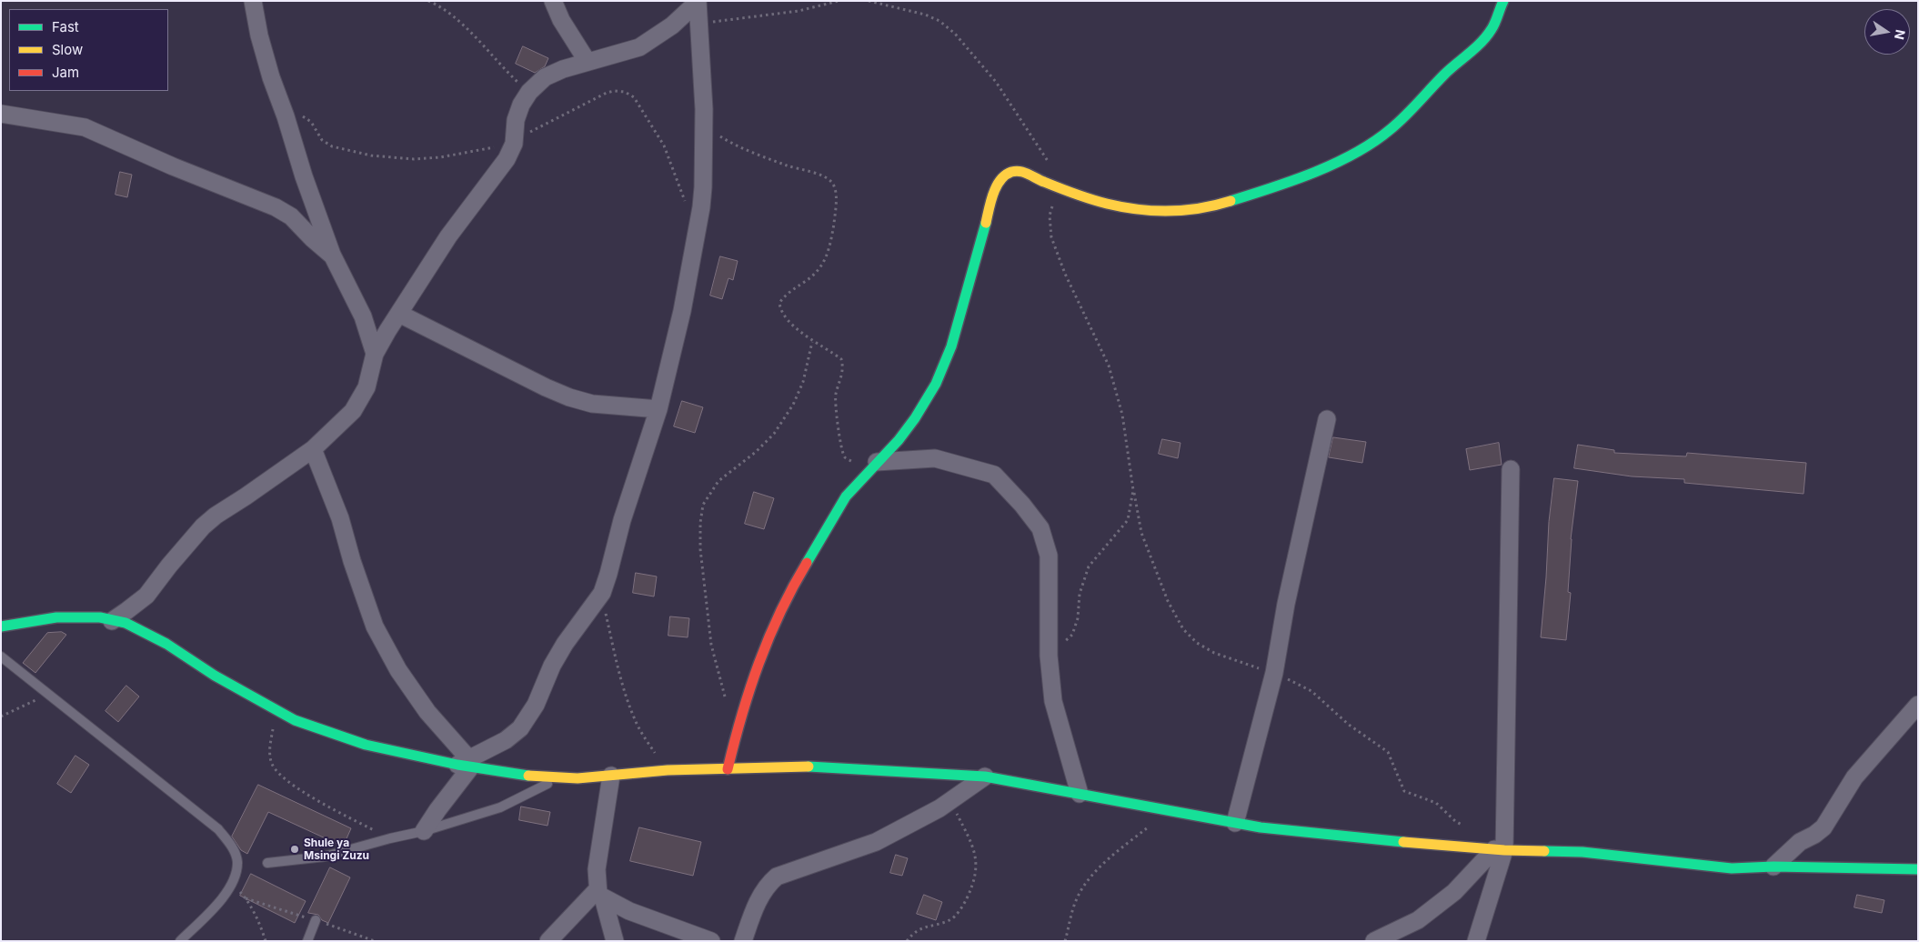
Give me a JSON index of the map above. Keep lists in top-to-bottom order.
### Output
{
  "places": ["Shule ya Msingi Zuzu"],
  "legend": ["Fast", "Slow", "Jam"],
  "north": "right"
}
